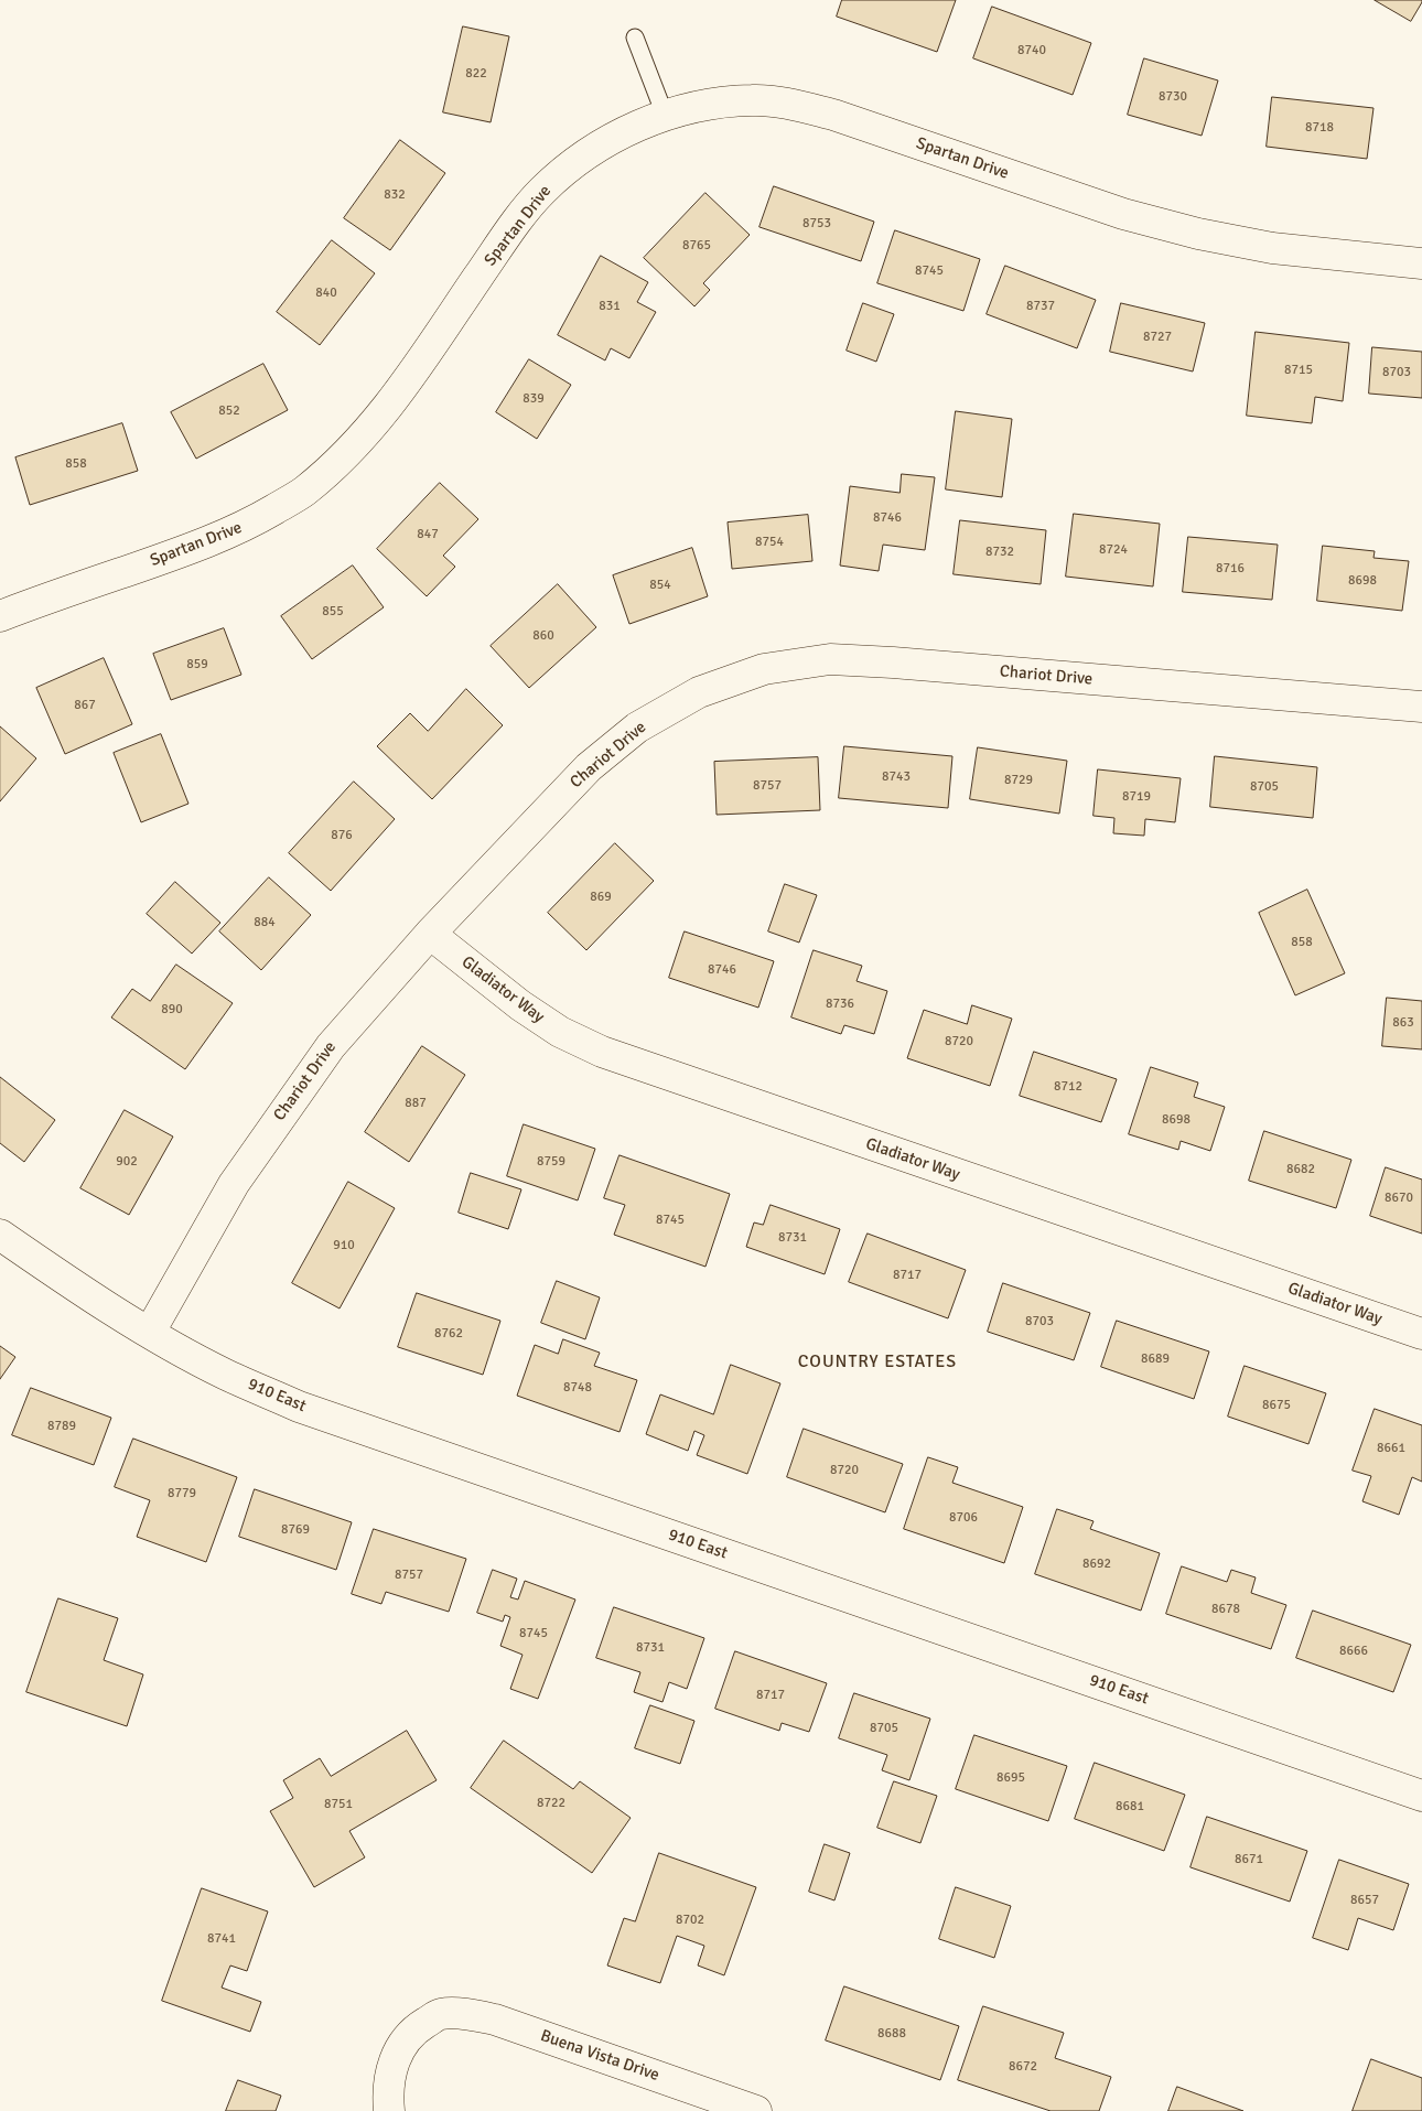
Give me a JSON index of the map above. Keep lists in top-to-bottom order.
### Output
{
  "streets": {
    "street": [
      "Spartan Drive",
      "Chariot Drive",
      "Gladiator Way",
      "910 East",
      "Buena Vista Drive"
    ]
  },
  "crossings": [
    ["Chariot Drive", "Gladiator Way"],
    ["Chariot Drive", "910 East"]
  ],
  "districts": ["COUNTRY ESTATES"],
  "house_numbers": [
    "8740",
    "822",
    "8730",
    "8718",
    "832",
    "8753",
    "8765",
    "8745",
    "840",
    "831",
    "8737",
    "8727",
    "8715",
    "8703",
    "839",
    "852",
    "858",
    "8746",
    "847",
    "8754",
    "8724",
    "8732",
    "8716",
    "8698",
    "854",
    "855",
    "860",
    "859",
    "867",
    "8743",
    "8729",
    "8757",
    "8705",
    "8719",
    "876",
    "869",
    "884",
    "858",
    "8746",
    "8736",
    "890",
    "863",
    "8720",
    "8712",
    "887",
    "8698",
    "902",
    "8759",
    "8682",
    "8670",
    "8745",
    "8731",
    "910",
    "8717",
    "8703",
    "8762",
    "8689",
    "8748",
    "8675",
    "8789",
    "8661",
    "8720",
    "8779",
    "8706",
    "8769",
    "8692",
    "8757",
    "8678",
    "8745",
    "8731",
    "8666",
    "8717",
    "8705",
    "8695",
    "8722",
    "8751",
    "8681",
    "8671",
    "8657",
    "8702",
    "8741",
    "8688",
    "8672"
  ]
}
